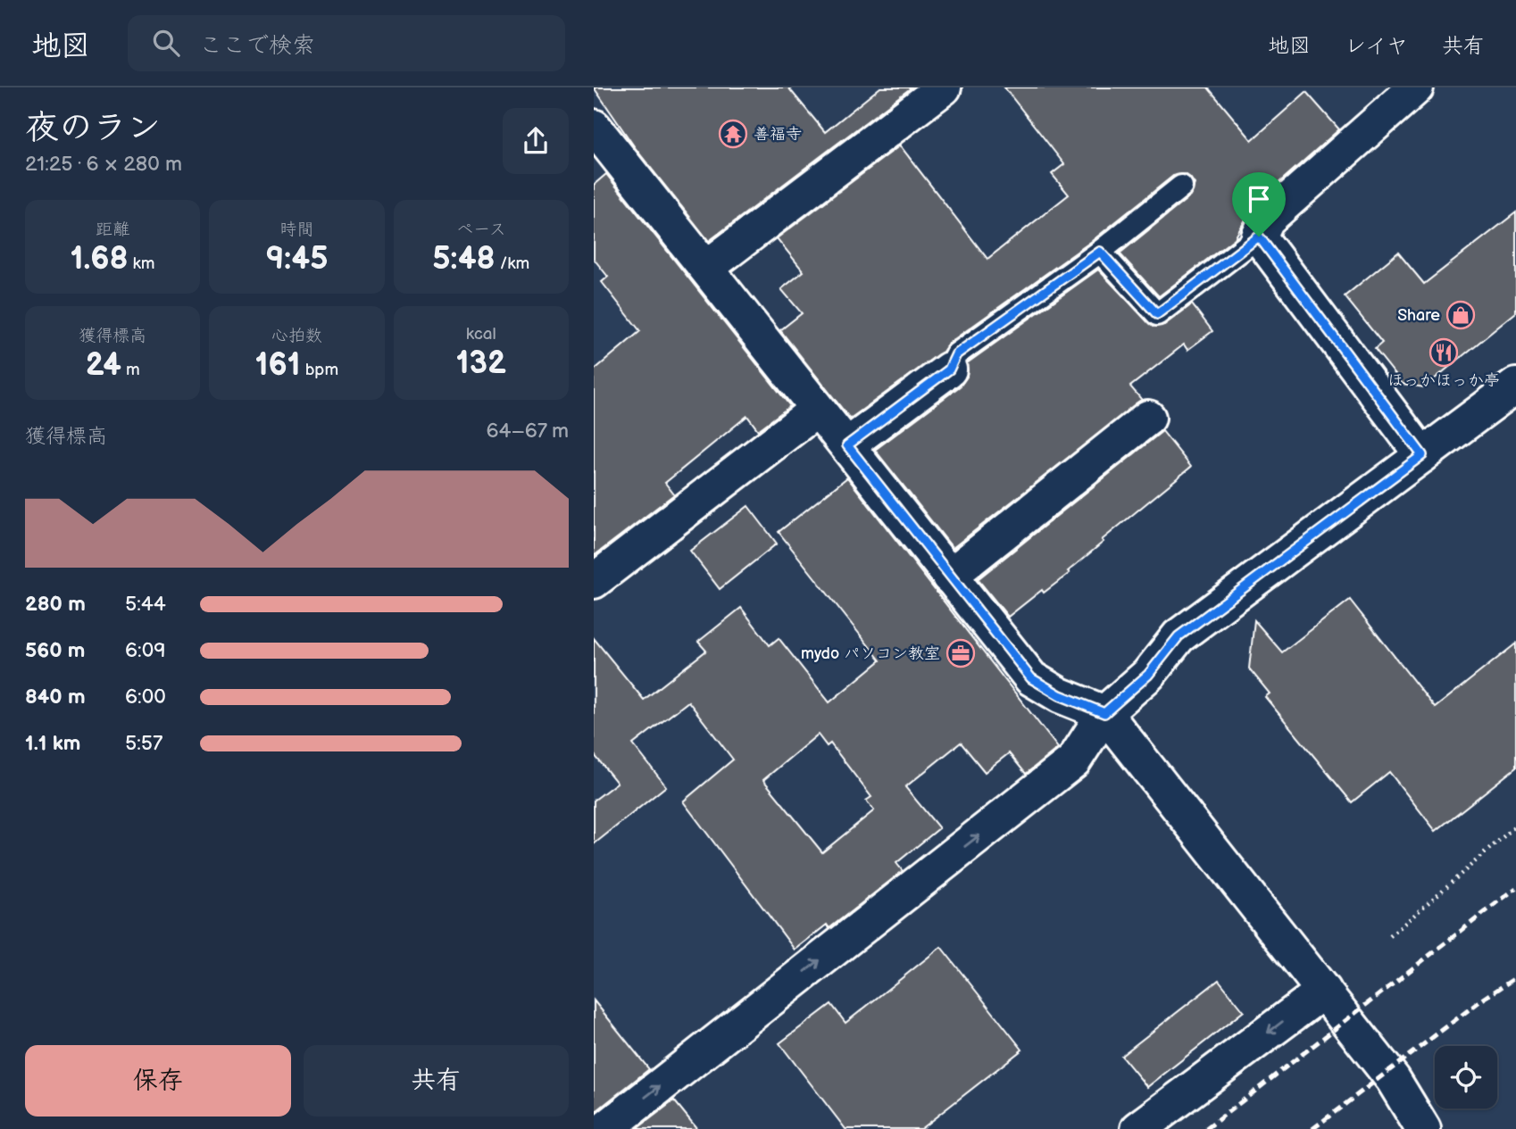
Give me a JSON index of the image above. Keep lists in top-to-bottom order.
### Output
{
  "places": {
    "temple": ["善福寺"],
    "shop": ["Share"],
    "restaurant": ["ほっかほっか亭"],
    "office": ["mydo パソコン教室"]
  },
  "page": {
    "header": "地図",
    "search": "ここで検索",
    "nav": ["地図", "レイヤ", "共有"],
    "heading": ["夜のラン", "21:25 · 6 × 280 m"],
    "stats": [
      ["距離", "1.68 km"],
      ["時間", "9:45"],
      ["ペース", "5:48 /km"],
      ["獲得標高", "24 m"],
      ["心拍数", "161 bpm"],
      ["kcal", "132"]
    ],
    "chart": ["獲得標高", "64–67 m"],
    "list": [
      {
        "name": "280 m",
        "note": "5:44"
      },
      {
        "name": "560 m",
        "note": "6:09"
      },
      {
        "name": "840 m",
        "note": "6:00"
      },
      {
        "name": "1.1 km",
        "note": "5:57"
      }
    ],
    "buttons": ["保存", "共有"]
  }
}
